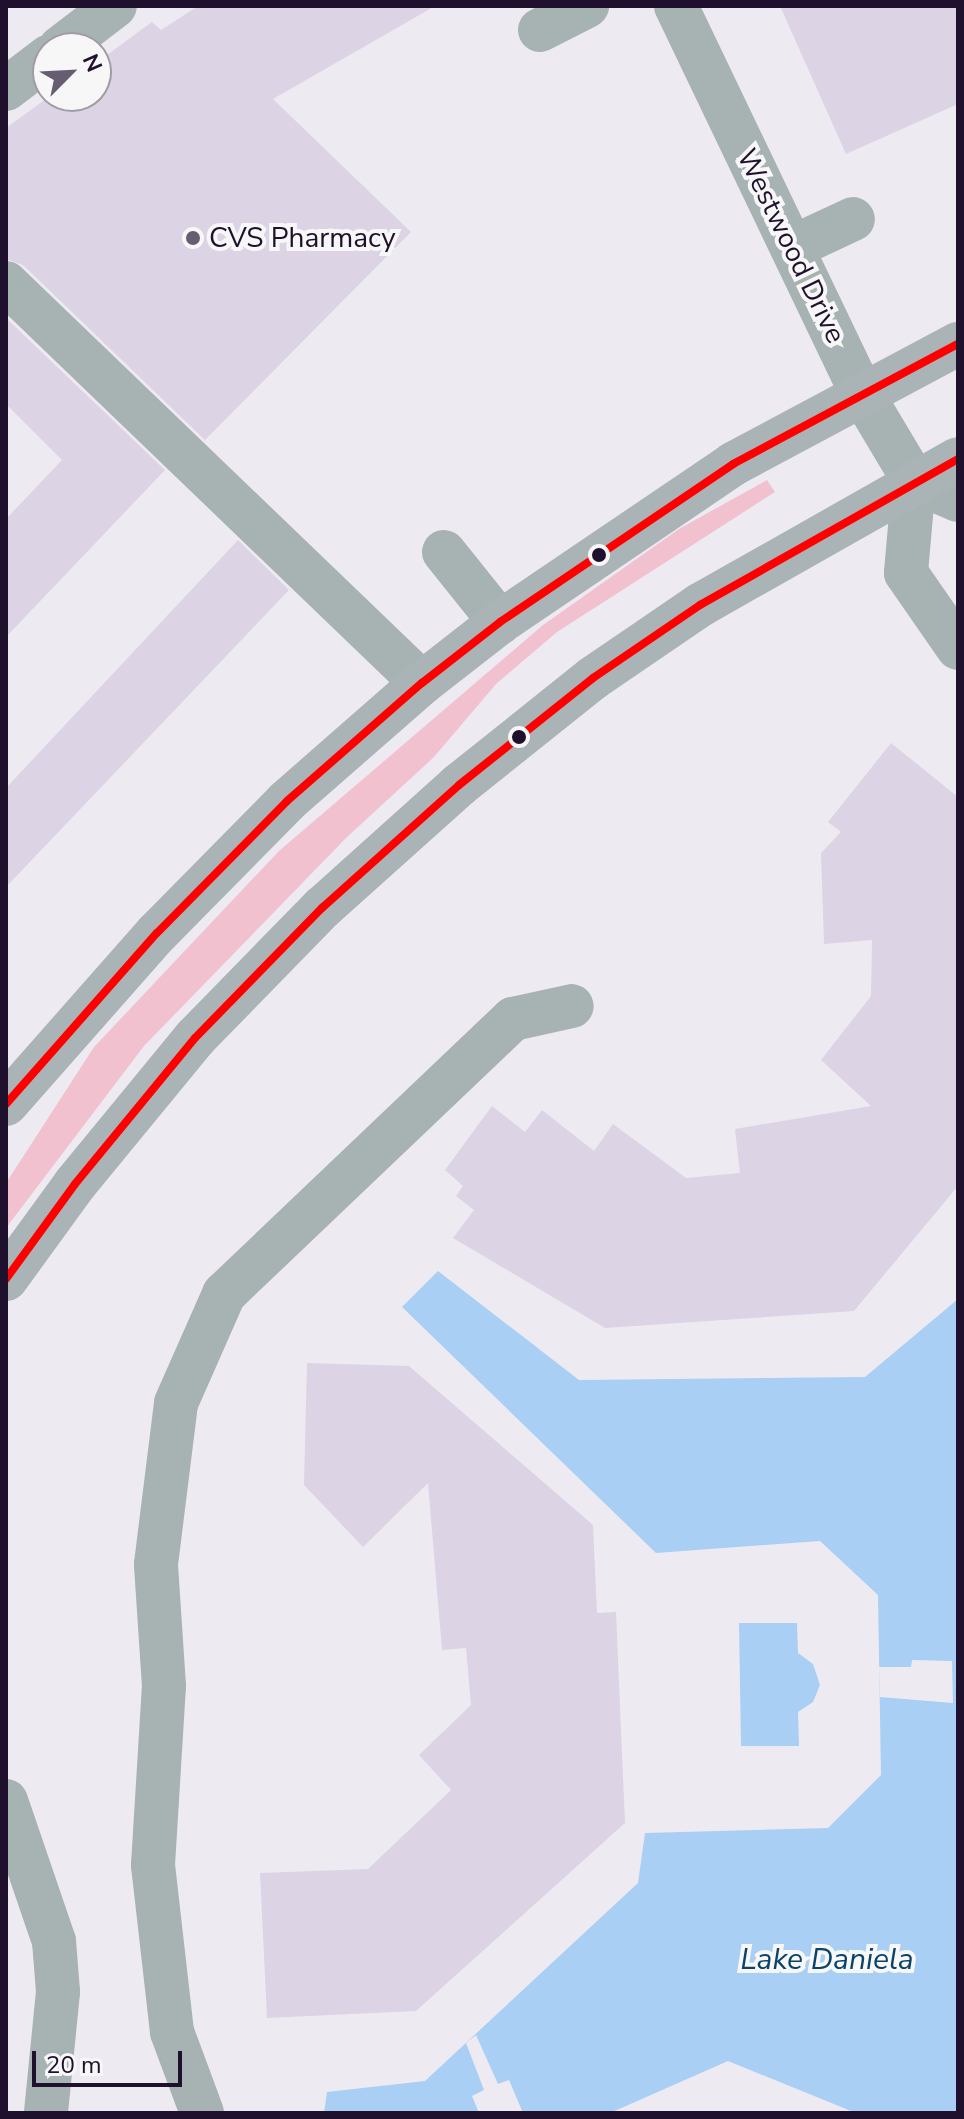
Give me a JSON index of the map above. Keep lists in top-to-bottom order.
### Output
{
  "streets": {
    "street": ["Westwood Drive"]
  },
  "water": ["Lake Daniela"],
  "places": ["CVS Pharmacy"],
  "scale_bar": "20 m",
  "north": "top right"
}
